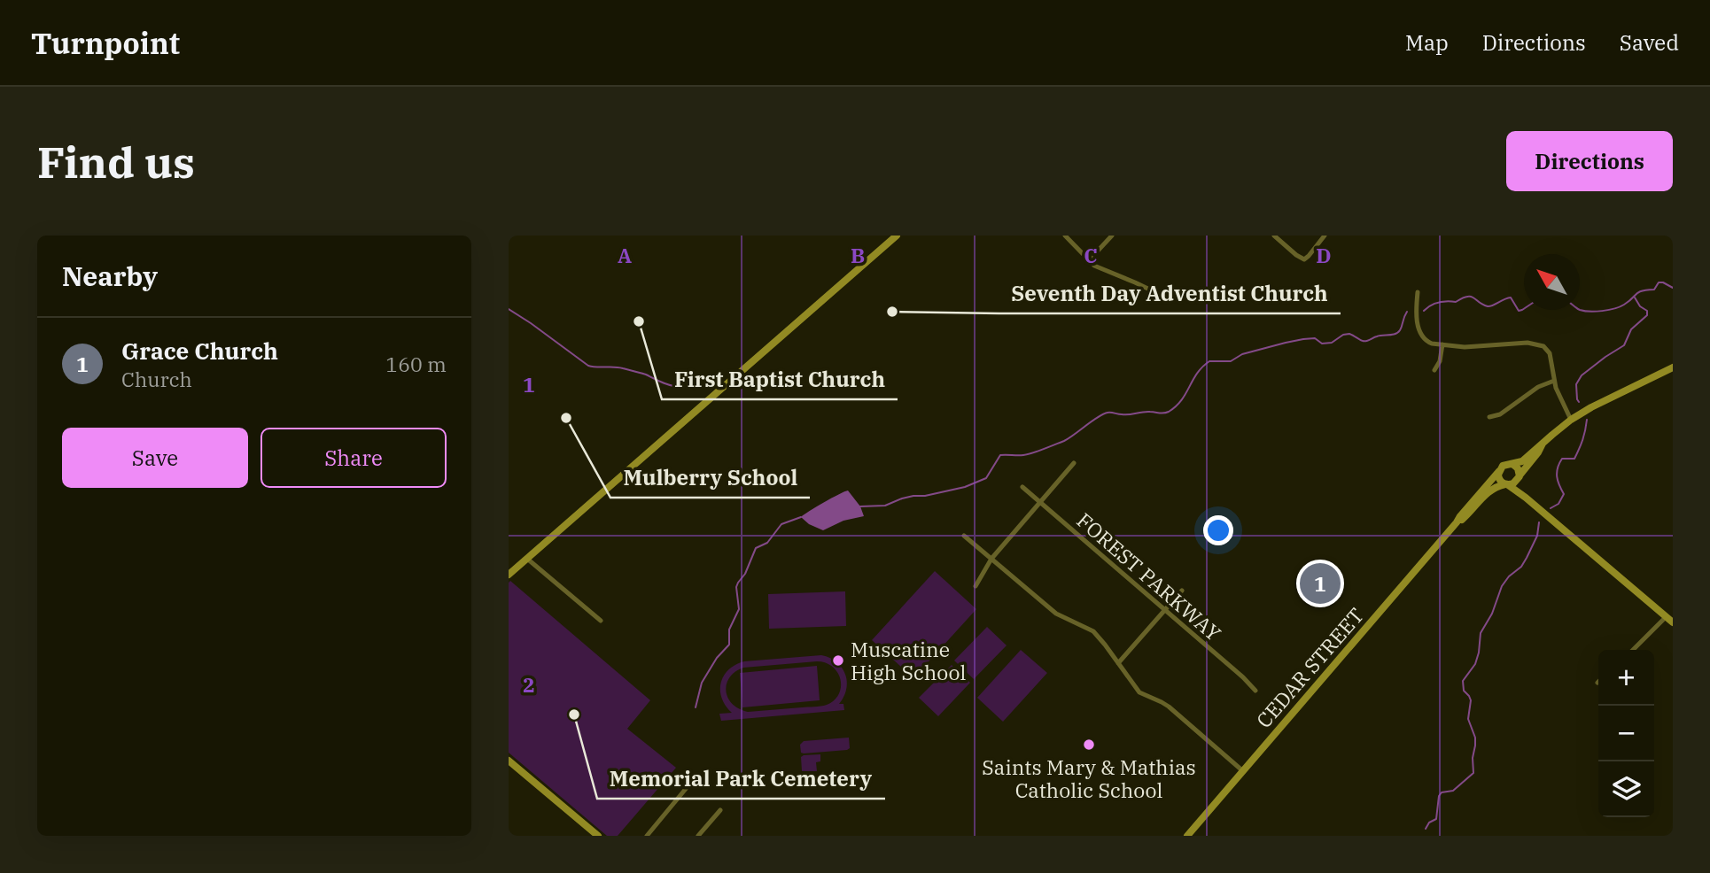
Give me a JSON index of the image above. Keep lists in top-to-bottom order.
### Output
{
  "streets": {
    "main road": ["CEDAR STREET"],
    "street": ["FOREST PARKWAY"]
  },
  "places": [
    "Seventh Day Adventist Church",
    "First Baptist Church",
    "Mulberry School",
    "Muscatine High School",
    "Memorial Park Cemetery",
    "Saints Mary & Mathias Catholic School"
  ],
  "north": "top left",
  "page": {
    "header": "Turnpoint",
    "nav": ["Map", "Directions", "Saved"],
    "buttons": [
      "Directions",
      ["Save", "Share"]
    ],
    "title": "Find us",
    "heading": "Nearby",
    "list": [
      {
        "mark": "1",
        "name": "Grace Church",
        "note": "Church",
        "value": "160 m"
      }
    ],
    "pins": "1",
    "map_buttons": ["+", "−"]
  },
  "grid": {
    "columns": [
      "A",
      "B",
      "C",
      "D"
    ],
    "rows": ["1", "2"]
  }
}
